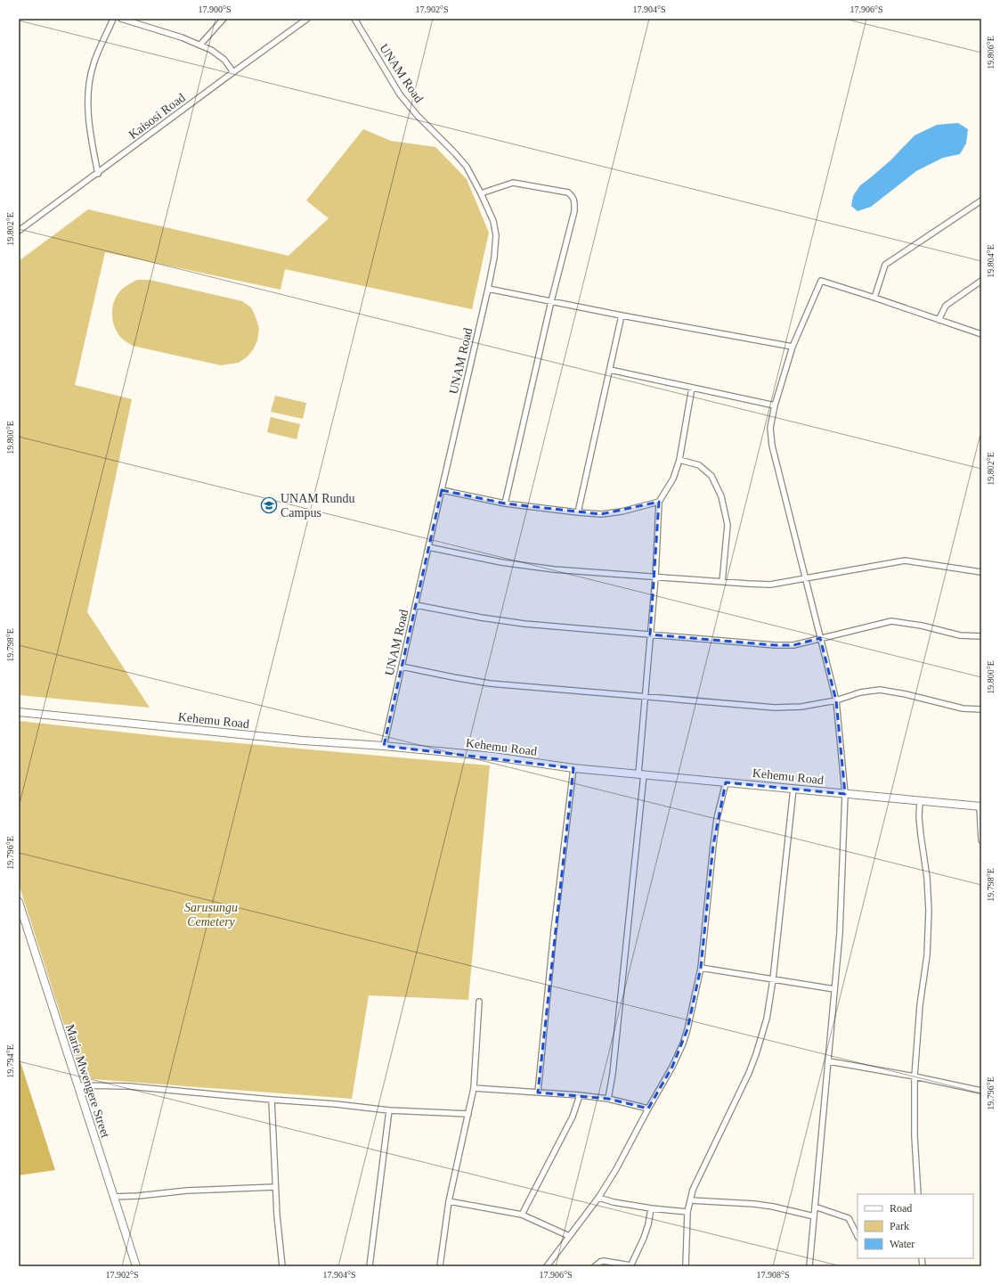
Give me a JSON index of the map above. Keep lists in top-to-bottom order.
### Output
{
  "streets": {
    "street": [
      "UNAM Road",
      "Kaisosi Road",
      "Kehemu Road",
      "Marie Mwengere Street"
    ]
  },
  "crossings": [
    ["UNAM Road", "Kehemu Road"]
  ],
  "parks": ["Sarusungu Cemetery"],
  "places": {
    "school or university": ["UNAM Rundu Campus"]
  },
  "legend": ["Road", "Park", "Water"],
  "coordinates": [
    "17.900°S",
    "17.902°S",
    "17.904°S",
    "17.906°S",
    "19.806°E",
    "19.802°E",
    "19.804°E",
    "19.800°E",
    "19.798°E",
    "19.796°E",
    "19.794°E",
    "17.908°S"
  ]
}
